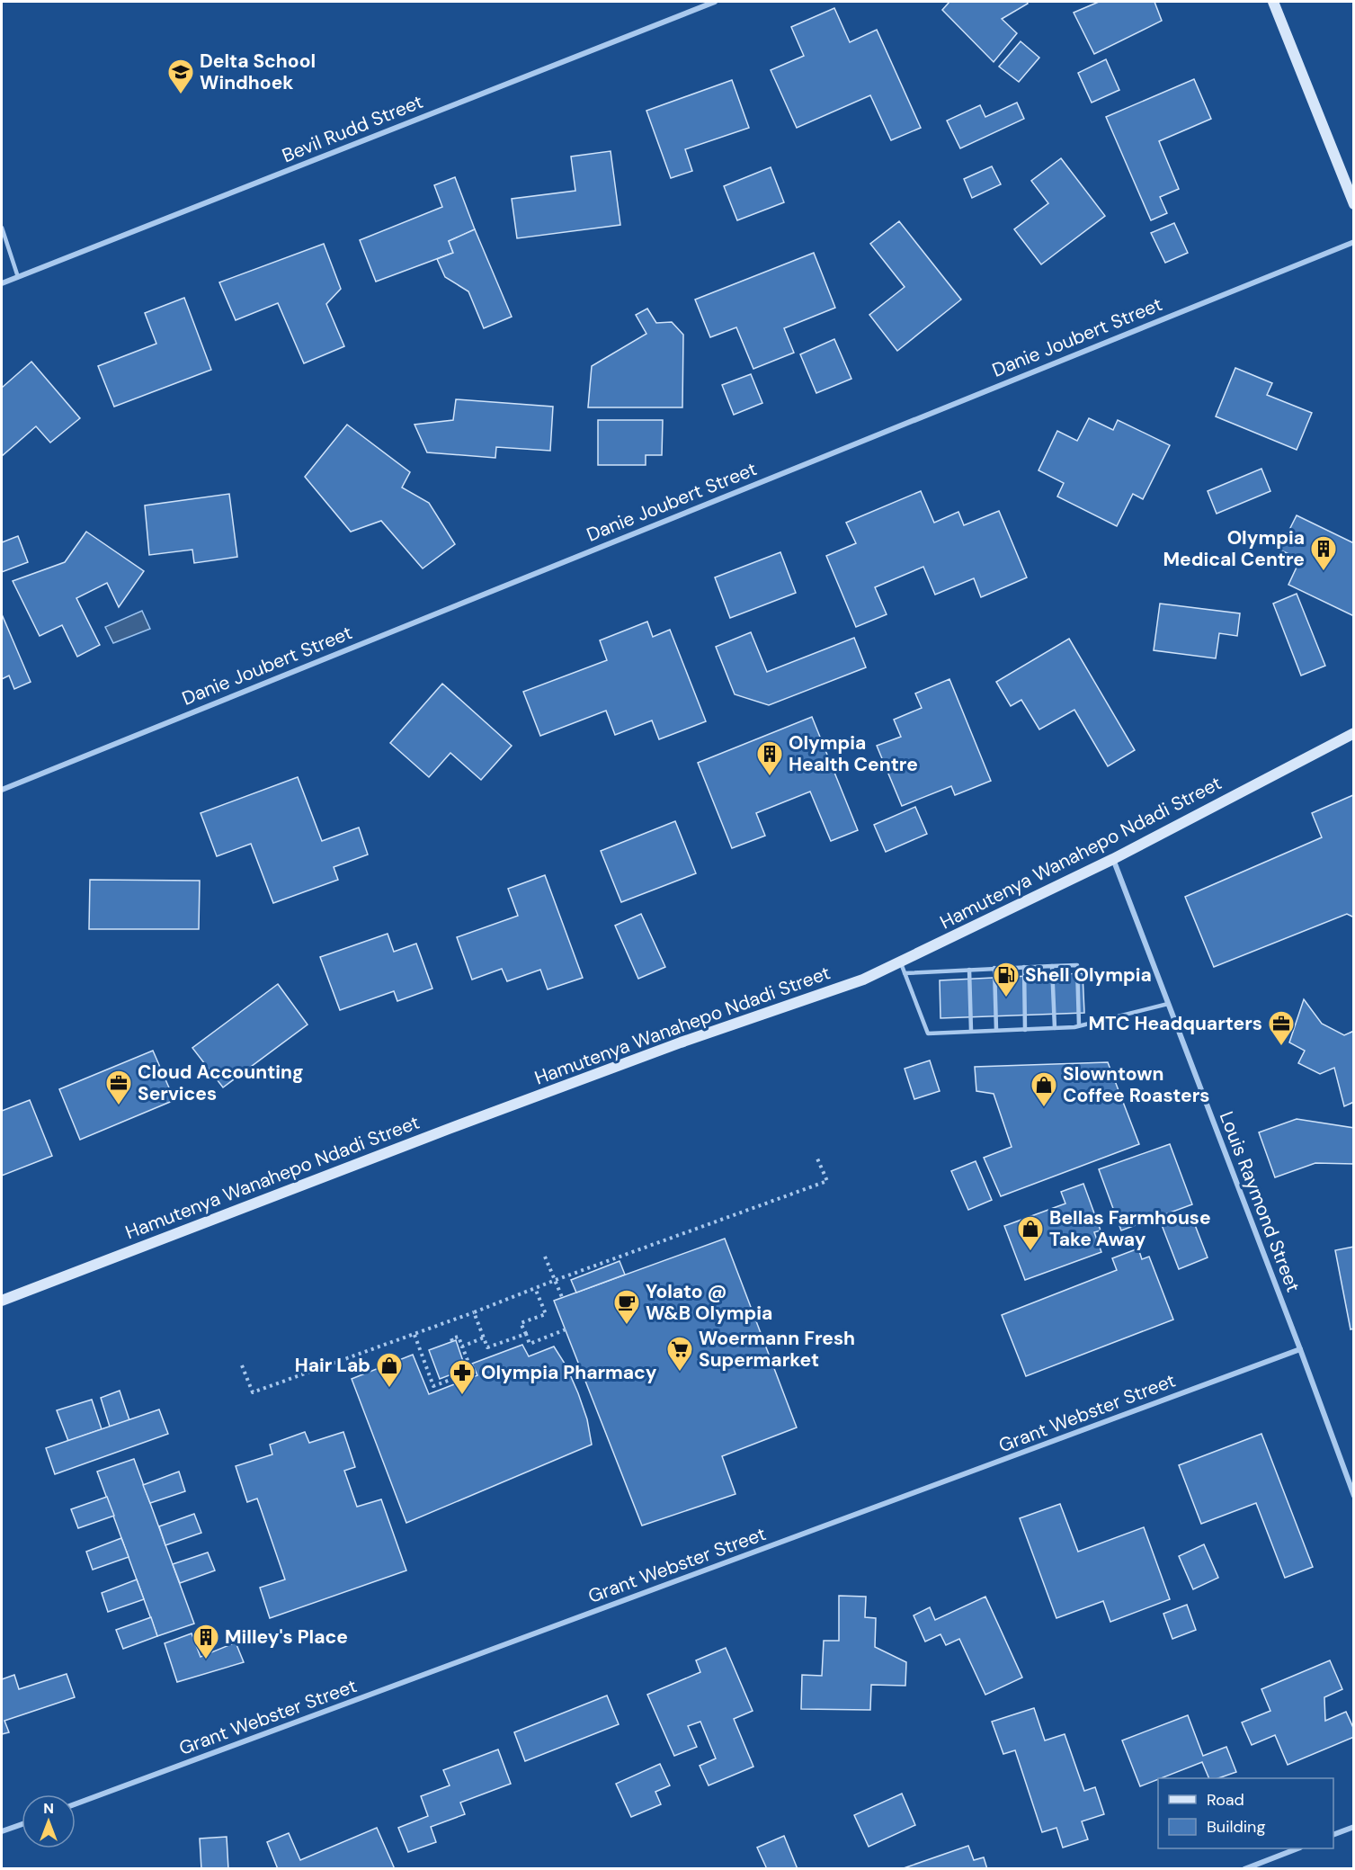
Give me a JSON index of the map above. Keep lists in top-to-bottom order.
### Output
{
  "streets": {
    "street": [
      "Bevil Rudd Street",
      "Danie Joubert Street",
      "Hamutenya Wanahepo Ndadi Street",
      "Louis Raymond Street",
      "Grant Webster Street"
    ]
  },
  "crossings": [
    ["Hamutenya Wanahepo Ndadi Street", "Louis Raymond Street"],
    ["Louis Raymond Street", "Grant Webster Street"]
  ],
  "places": {
    "school or university": ["Delta School Windhoek"],
    "building": ["Olympia Medical Centre", "Olympia Health Centre", "Milley's Place"],
    "fuel station": ["Shell Olympia"],
    "office": ["MTC Headquarters", "Cloud Accounting Services"],
    "shop": ["Slowntown Coffee Roasters", "Bellas Farmhouse Take Away", "Hair Lab"],
    "cafe": ["Yolato @ W&B Olympia"],
    "supermarket": ["Woermann Fresh Supermarket"],
    "pharmacy": ["Olympia Pharmacy"]
  },
  "legend": ["Road", "Building"],
  "north": "top"
}
